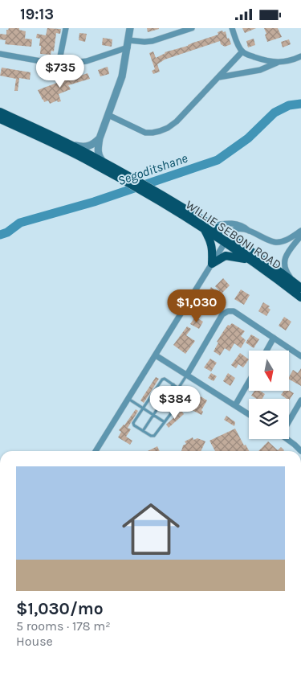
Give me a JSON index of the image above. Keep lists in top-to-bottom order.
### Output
{
  "streets": {
    "main road": ["WILLIE SEBONI ROAD"]
  },
  "water": ["Segoditshane"],
  "north": "bottom",
  "page": {
    "status": "19:13",
    "price": ["$735", "$1,030", "$384"],
    "list": [
      {
        "name": "$1,030/mo",
        "note": "5 rooms · 178 m² · House"
      }
    ]
  }
}
